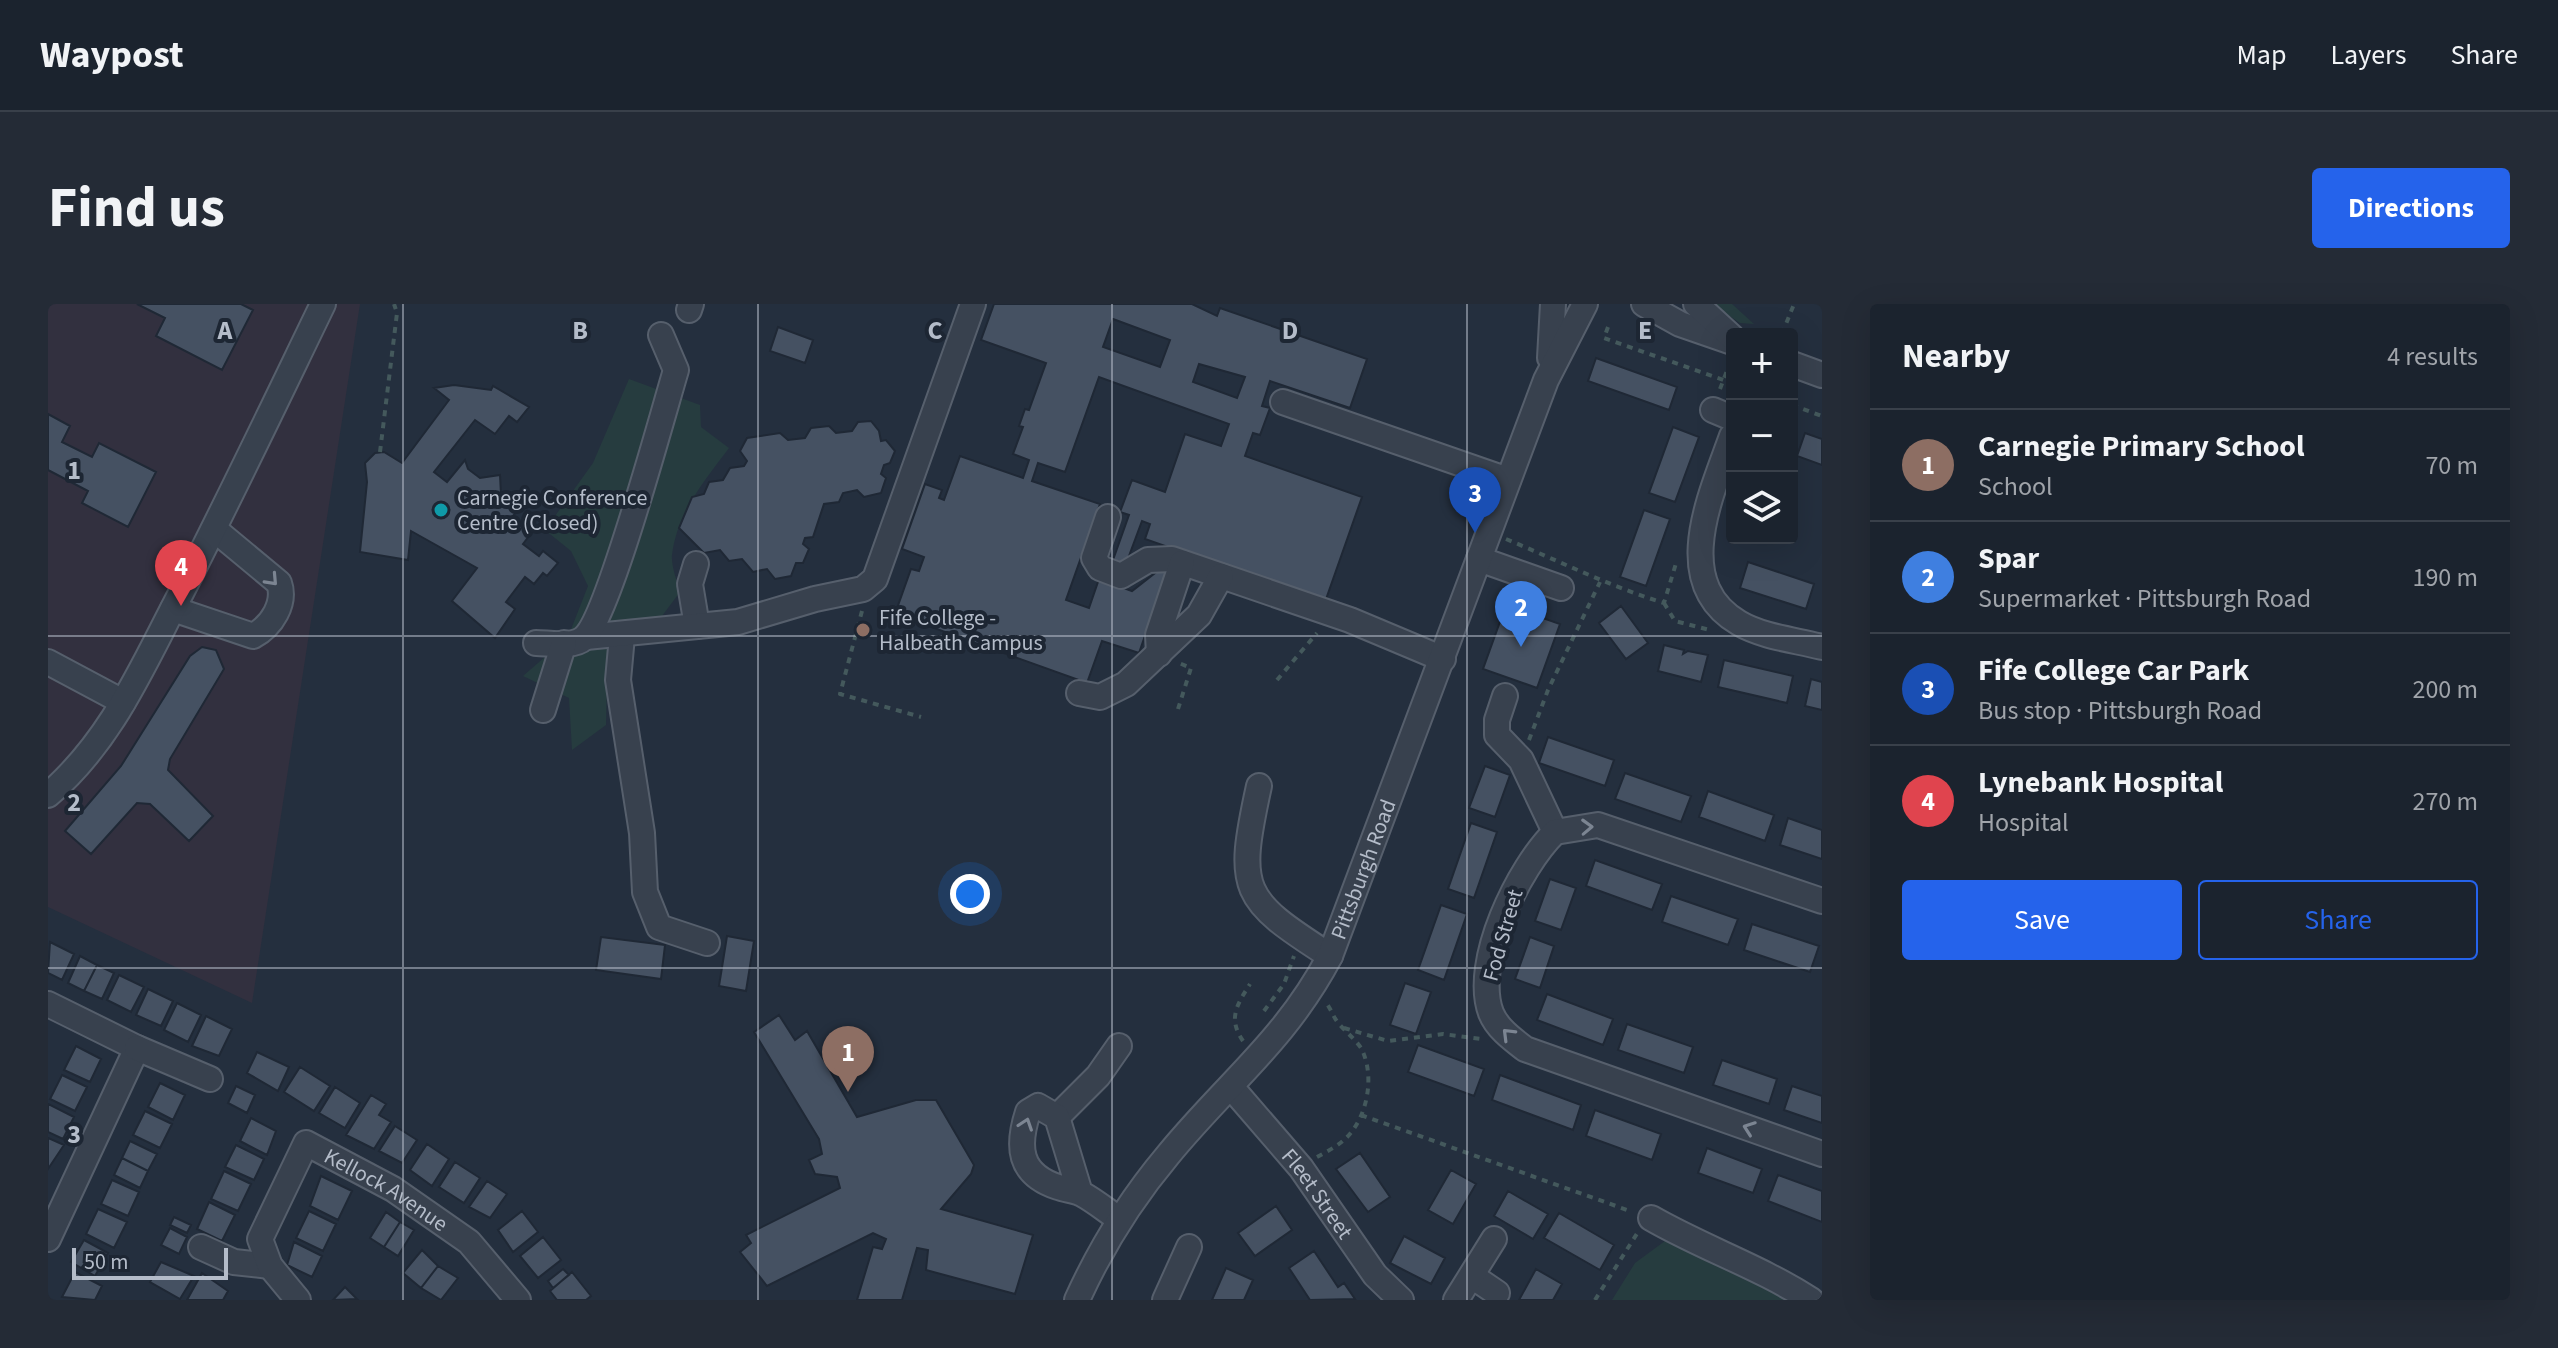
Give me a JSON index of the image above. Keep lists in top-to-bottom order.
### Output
{
  "streets": {
    "street": [
      "Pittsburgh Road",
      "Fod Street",
      "Kellock Avenue",
      "Fleet Street"
    ]
  },
  "crossings": [
    ["Pittsburgh Road", "Fleet Street"]
  ],
  "places": ["Carnegie Conference Centre (Closed)", "Fife College - Halbeath Campus"],
  "scale_bar": "50 m",
  "page": {
    "header": "Waypost",
    "nav": ["Map", "Layers", "Share"],
    "buttons": [
      "Directions",
      ["Save", "Share"]
    ],
    "title": "Find us",
    "heading": ["Nearby", "4 results"],
    "map_buttons": ["+", "−"],
    "list": [
      {
        "mark": "1",
        "name": "Carnegie Primary School",
        "note": "School",
        "value": "70 m"
      },
      {
        "mark": "2",
        "name": "Spar",
        "note": "Supermarket · Pittsburgh Road",
        "value": "190 m"
      },
      {
        "mark": "3",
        "name": "Fife College Car Park",
        "note": "Bus stop · Pittsburgh Road",
        "value": "200 m"
      },
      {
        "mark": "4",
        "name": "Lynebank Hospital",
        "note": "Hospital",
        "value": "270 m"
      }
    ],
    "pins": [
      "3",
      "4",
      "2",
      "1"
    ],
    "scale": "50 m"
  },
  "grid": {
    "columns": [
      "A",
      "B",
      "C",
      "D",
      "E"
    ],
    "rows": ["1", "2", "3"]
  }
}
